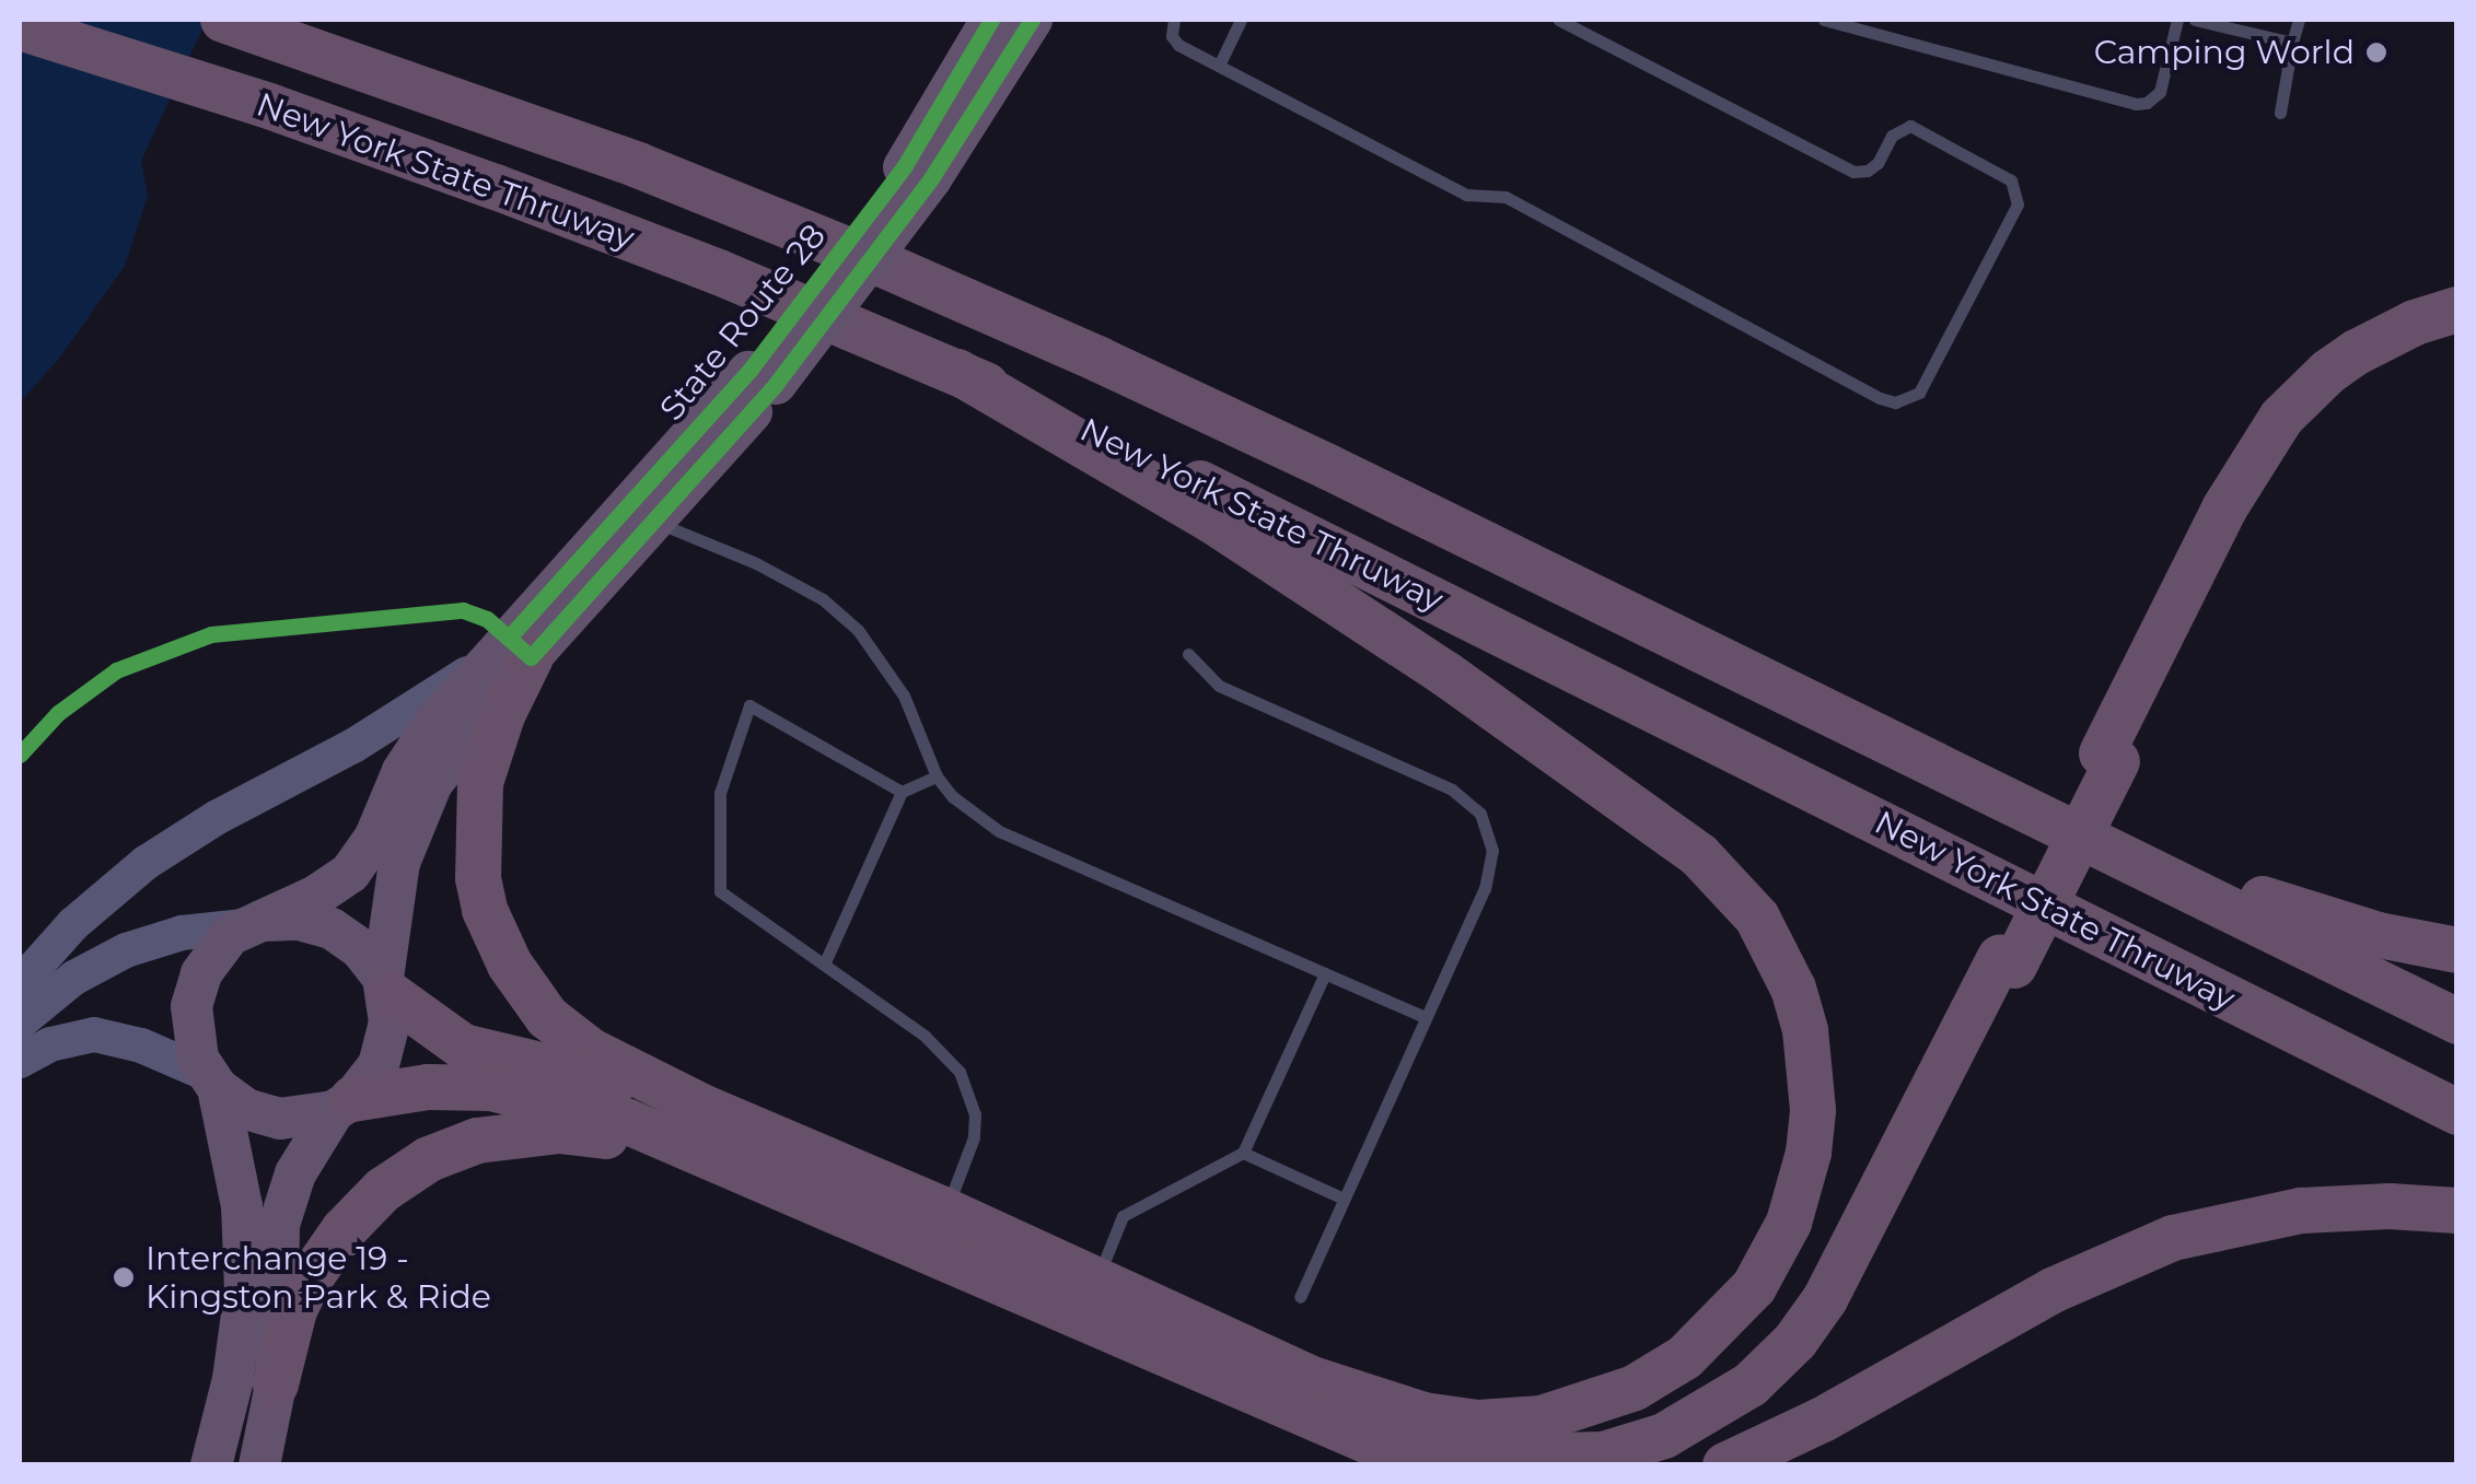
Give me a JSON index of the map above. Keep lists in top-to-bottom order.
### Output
{
  "streets": {
    "highway": ["New York State Thruway", "State Route 28"]
  },
  "places": ["Camping World", "Interchange 19 - Kingston Park & Ride"]
}
